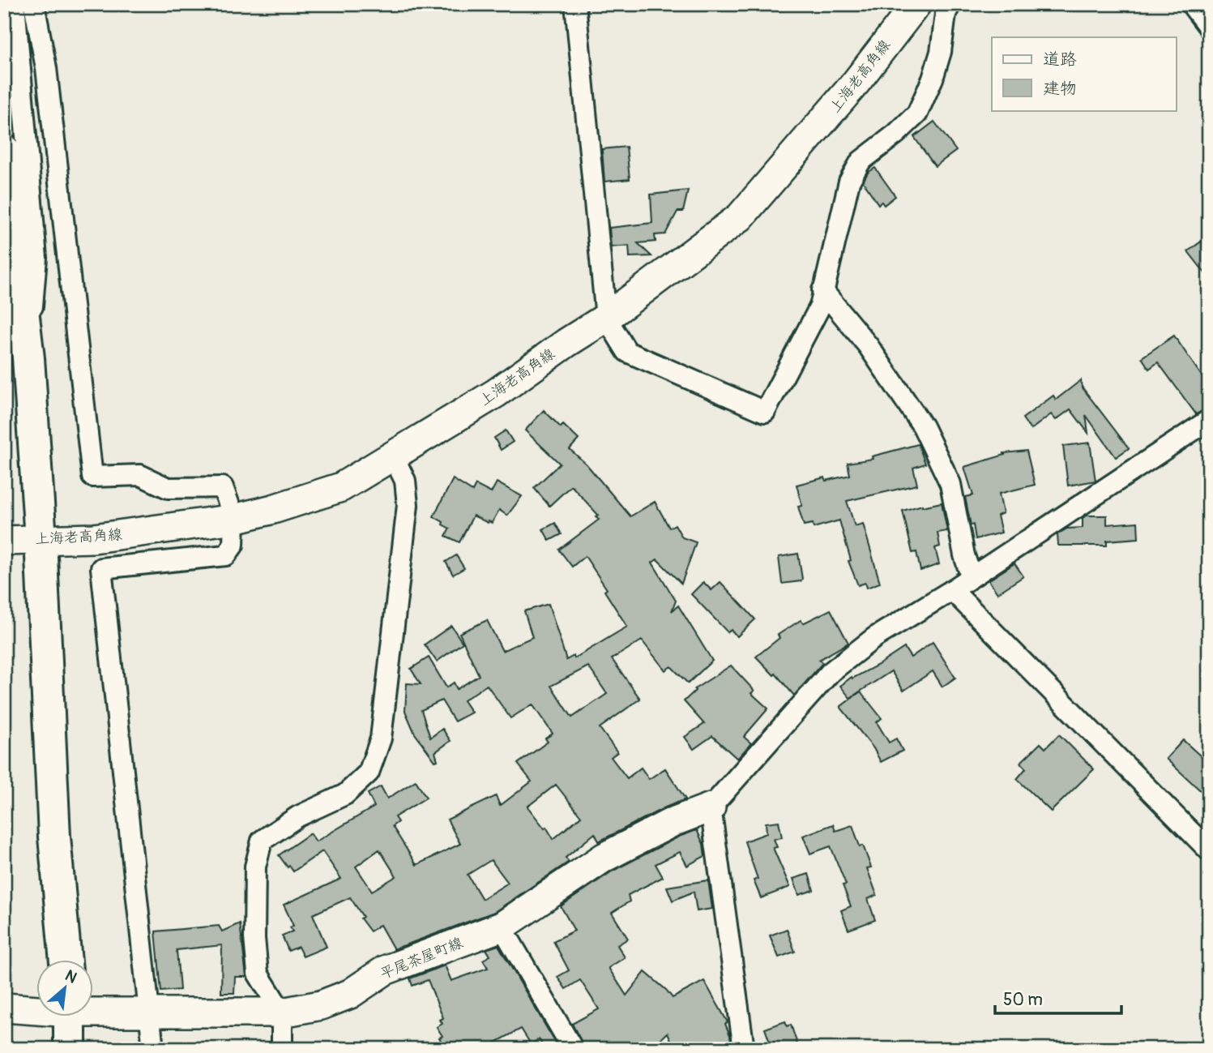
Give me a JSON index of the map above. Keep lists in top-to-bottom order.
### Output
{
  "streets": {
    "main road": ["上海老高角線", "平尾茶屋町線"]
  },
  "legend": ["道路", "建物"],
  "scale_bar": "50 m",
  "north": "top right"
}
